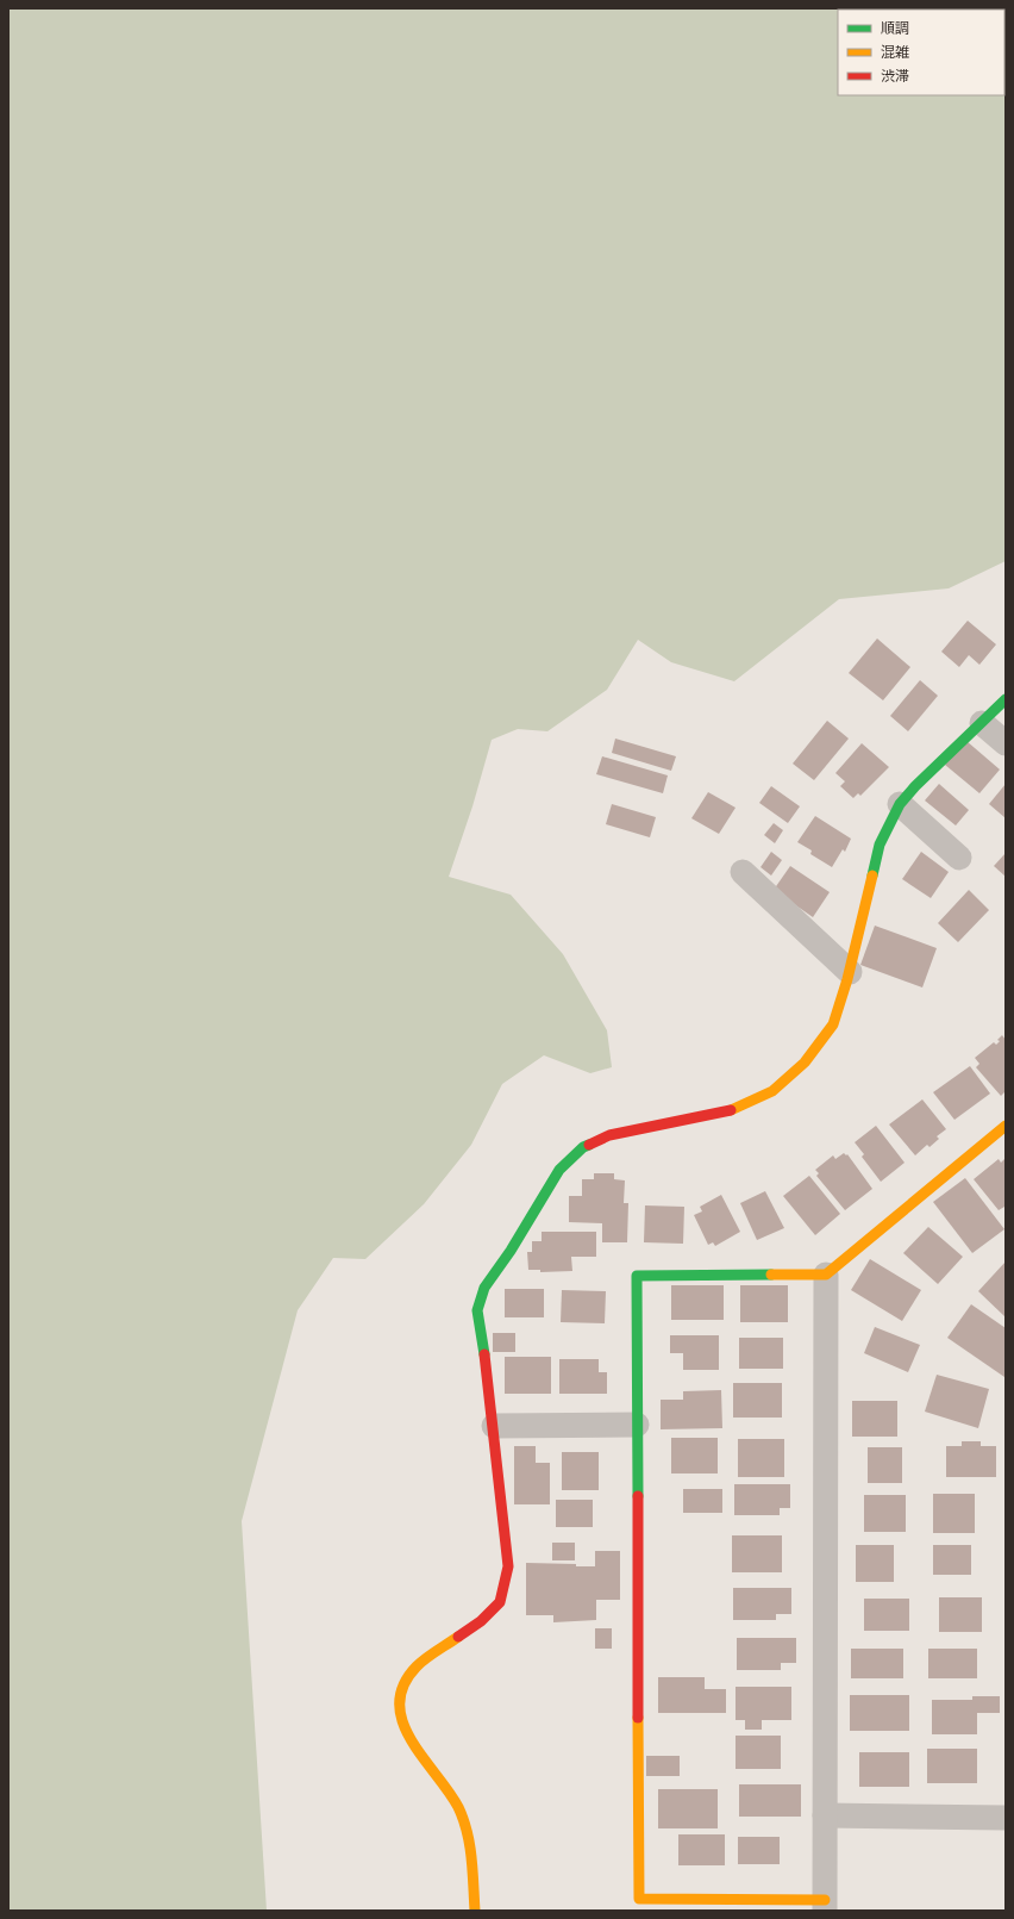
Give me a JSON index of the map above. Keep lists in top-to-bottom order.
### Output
{
  "legend": ["順調", "混雑", "渋滞"]
}
